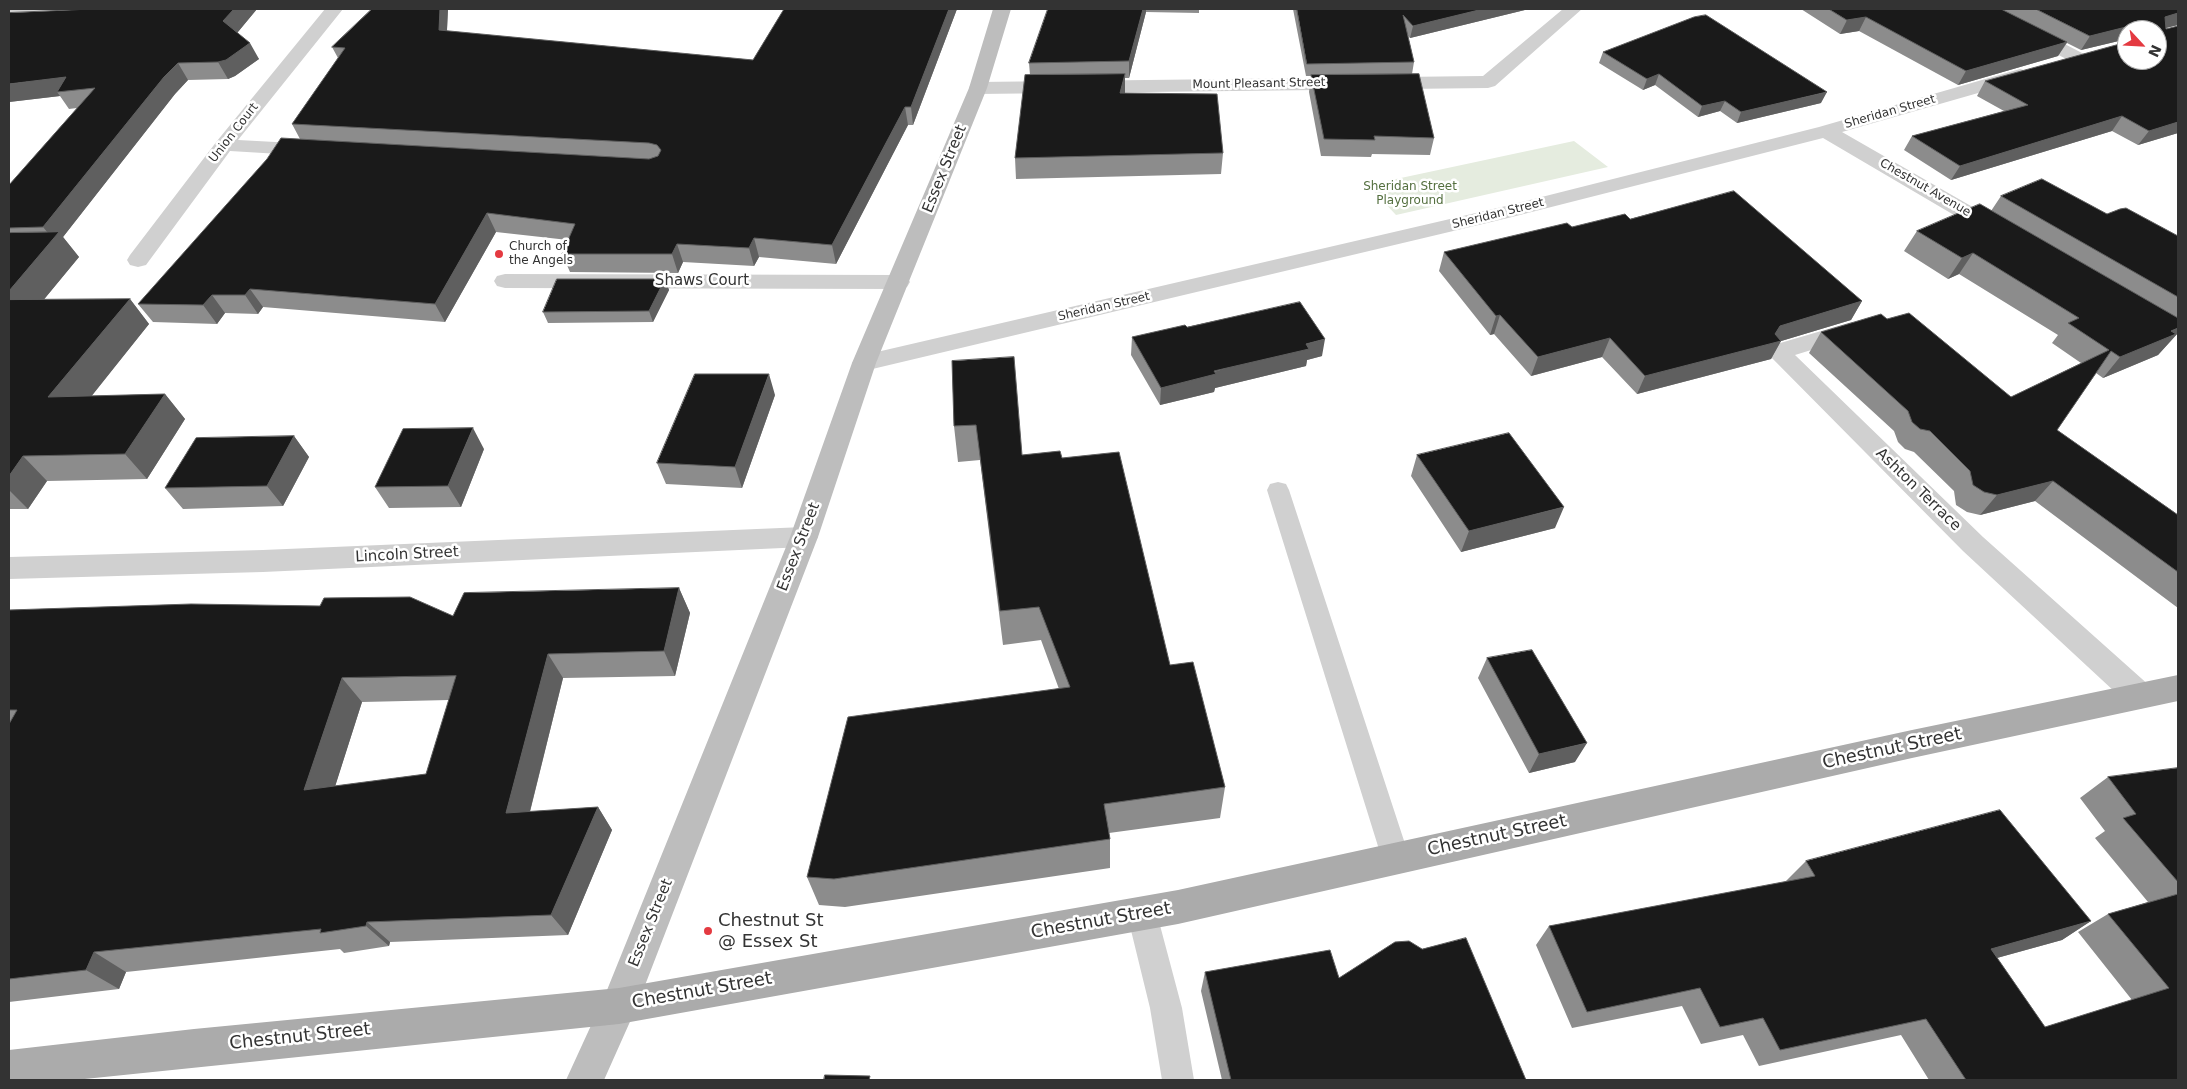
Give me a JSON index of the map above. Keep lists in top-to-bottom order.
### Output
{
  "streets": {
    "main road": ["Essex Street", "Chestnut Street"],
    "street": [
      "Mount Pleasant Street",
      "Sheridan Street",
      "Union Court",
      "Chestnut Avenue",
      "Shaws Court",
      "Ashton Terrace",
      "Lincoln Street"
    ]
  },
  "crossings": [
    ["Mount Pleasant Street", "Essex Street"],
    ["Sheridan Street", "Essex Street"],
    ["Sheridan Street", "Chestnut Avenue"],
    ["Essex Street", "Shaws Court"],
    ["Essex Street", "Lincoln Street"],
    ["Essex Street", "Chestnut Street"],
    ["Ashton Terrace", "Chestnut Street"]
  ],
  "parks": ["Sheridan Street Playground"],
  "places": ["Church of the Angels", "Chestnut St @ Essex St"],
  "north": "bottom right"
}
